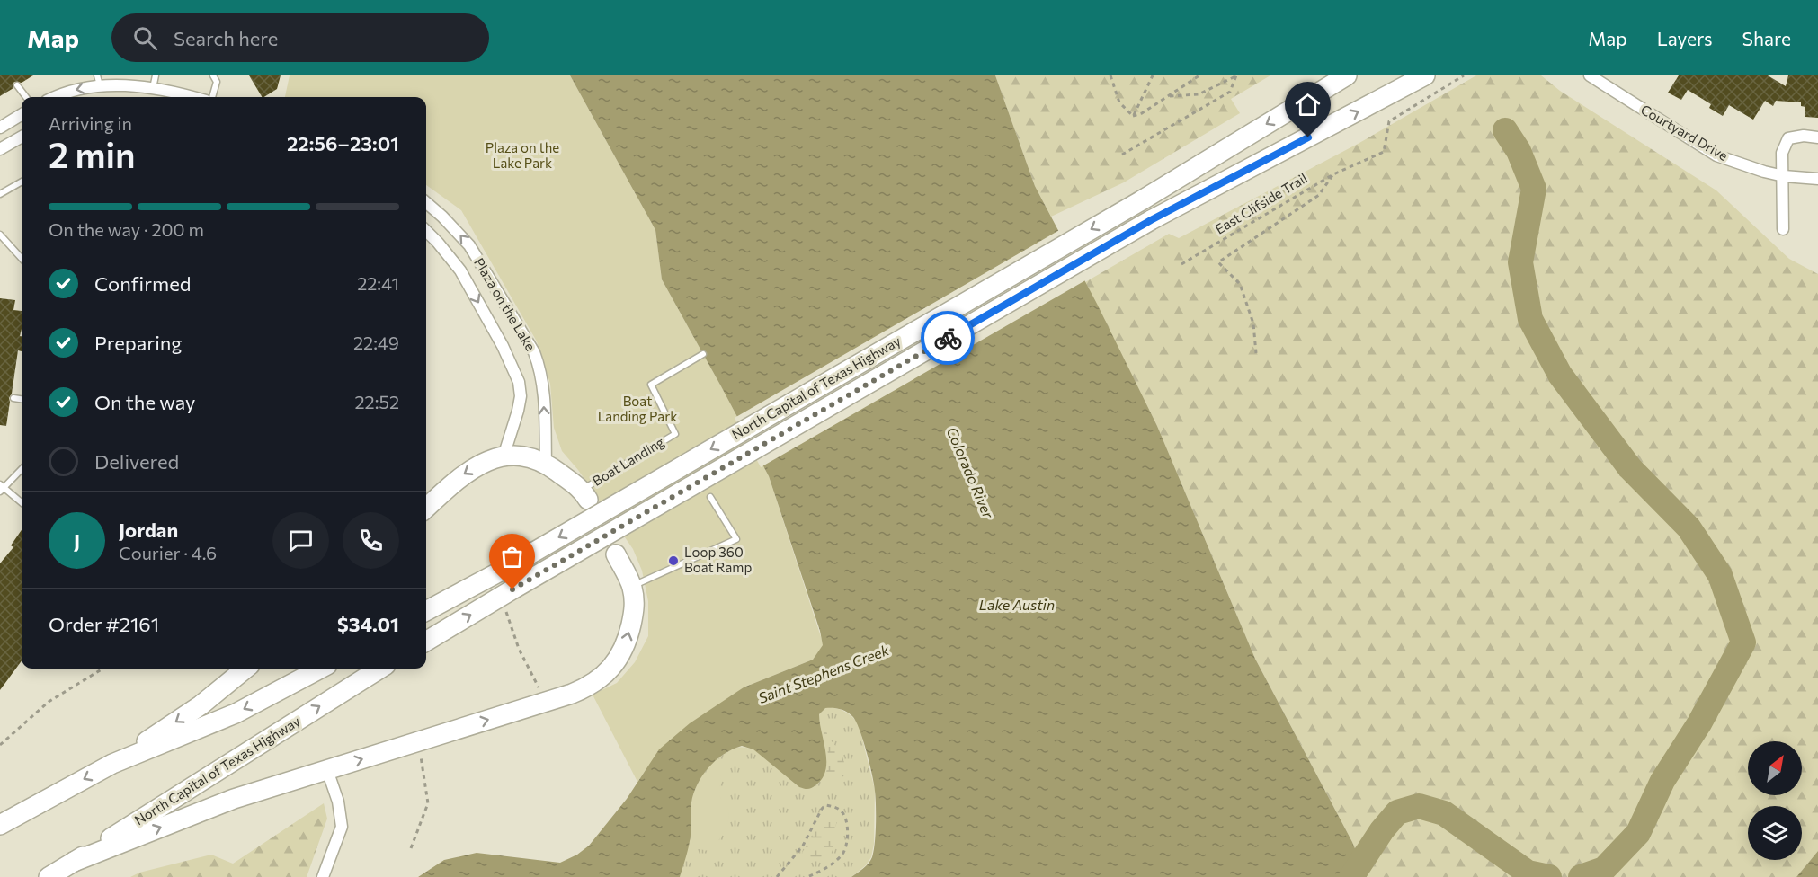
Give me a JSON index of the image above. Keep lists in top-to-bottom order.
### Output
{
  "streets": {
    "highway": ["North Capital of Texas Highway"],
    "street": ["Courtyard Drive", "Plaza on the Lake"],
    "lane": ["Boat Landing"],
    "path": ["East Clifside Trail"]
  },
  "water": ["Colorado River", "Lake Austin", "Saint Stephens Creek"],
  "parks": ["Plaza on the Lake Park", "Boat Landing Park"],
  "places": ["Loop 360 Boat Ramp"],
  "north": "top right",
  "page": {
    "header": "Map",
    "search": "Search here",
    "nav": ["Map", "Layers", "Share"],
    "heading": ["2 min", "Arriving in", "22:56–23:01"],
    "panel": [
      "Jordan",
      "Courier · 4.6",
      "Order #2161",
      "$34.01"
    ],
    "bar": "On the way · 200 m",
    "list": [
      ["Confirmed", "22:41"],
      ["Preparing", "22:49"],
      ["On the way", "22:52"],
      "Delivered"
    ],
    "round": "J"
  }
}
